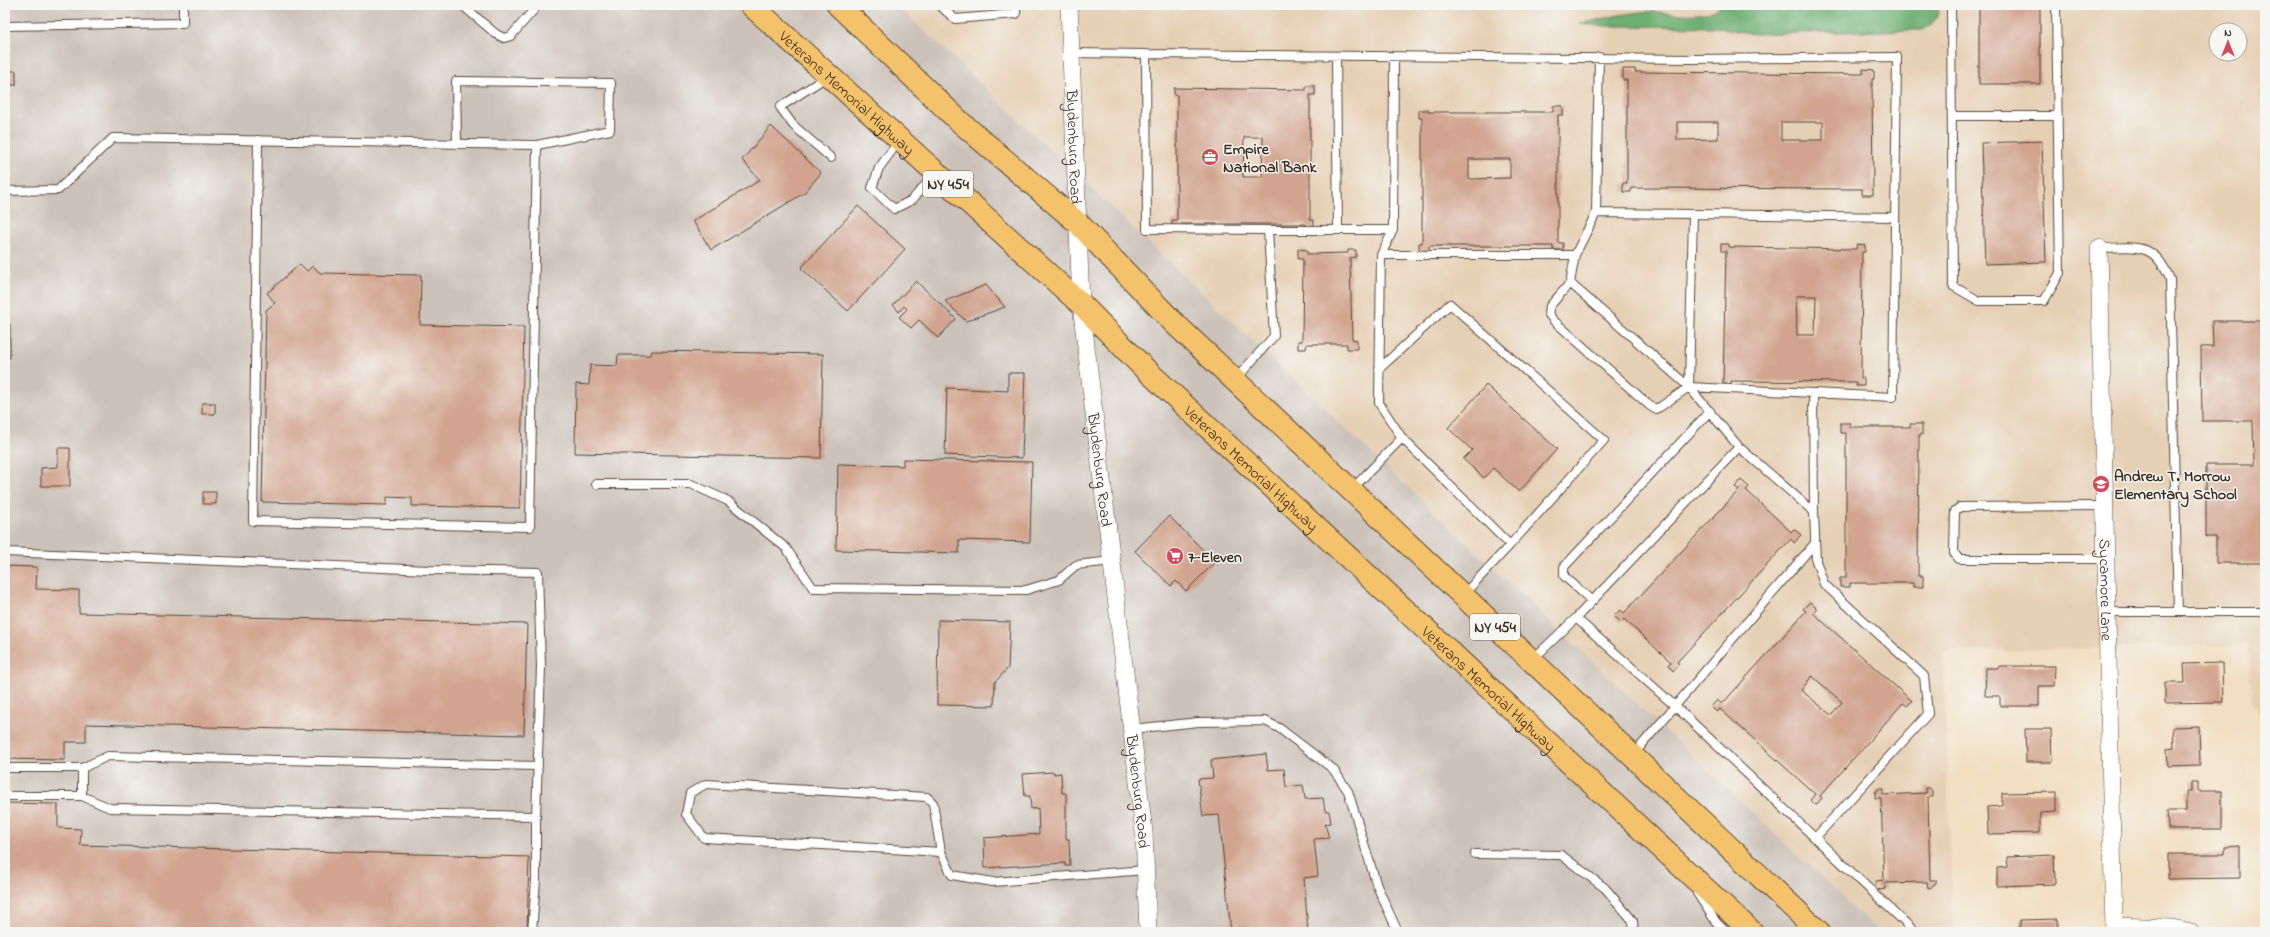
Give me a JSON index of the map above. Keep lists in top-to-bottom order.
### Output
{
  "streets": {
    "highway": ["Veterans Memorial Highway", "NY 454"],
    "street": ["Blydenburg Road", "Sycamore Lane"]
  },
  "crossings": [
    ["Veterans Memorial Highway", "Blydenburg Road"],
    ["Blydenburg Road", "NY 454"]
  ],
  "places": {
    "office": ["Empire National Bank"],
    "school or university": ["Andrew T. Morrow Elementary School"],
    "supermarket": ["7-Eleven"]
  },
  "north": "top"
}
